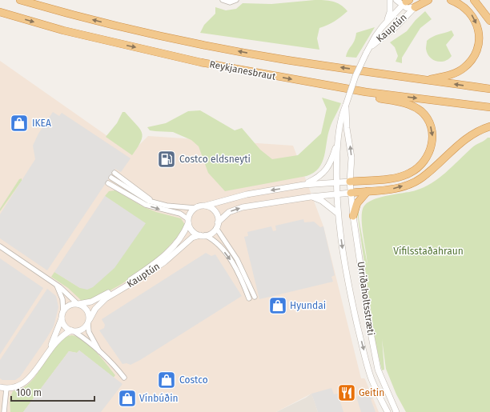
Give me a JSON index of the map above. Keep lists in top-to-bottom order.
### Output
{
  "streets": {
    "highway": ["Reykjanesbraut"],
    "street": ["Kauptún", "Urriðaholtsstræti"]
  },
  "crossings": [
    ["Kauptún", "Urriðaholtsstræti"]
  ],
  "parks": ["Vífilsstaðahraun"],
  "places": {
    "shop": [
      "IKEA",
      "Hyundai",
      "Costco",
      "Vínbúðin"
    ],
    "fuel station": ["Costco eldsneyti"],
    "restaurant": ["Geitin"]
  },
  "scale_bar": "100 m"
}
